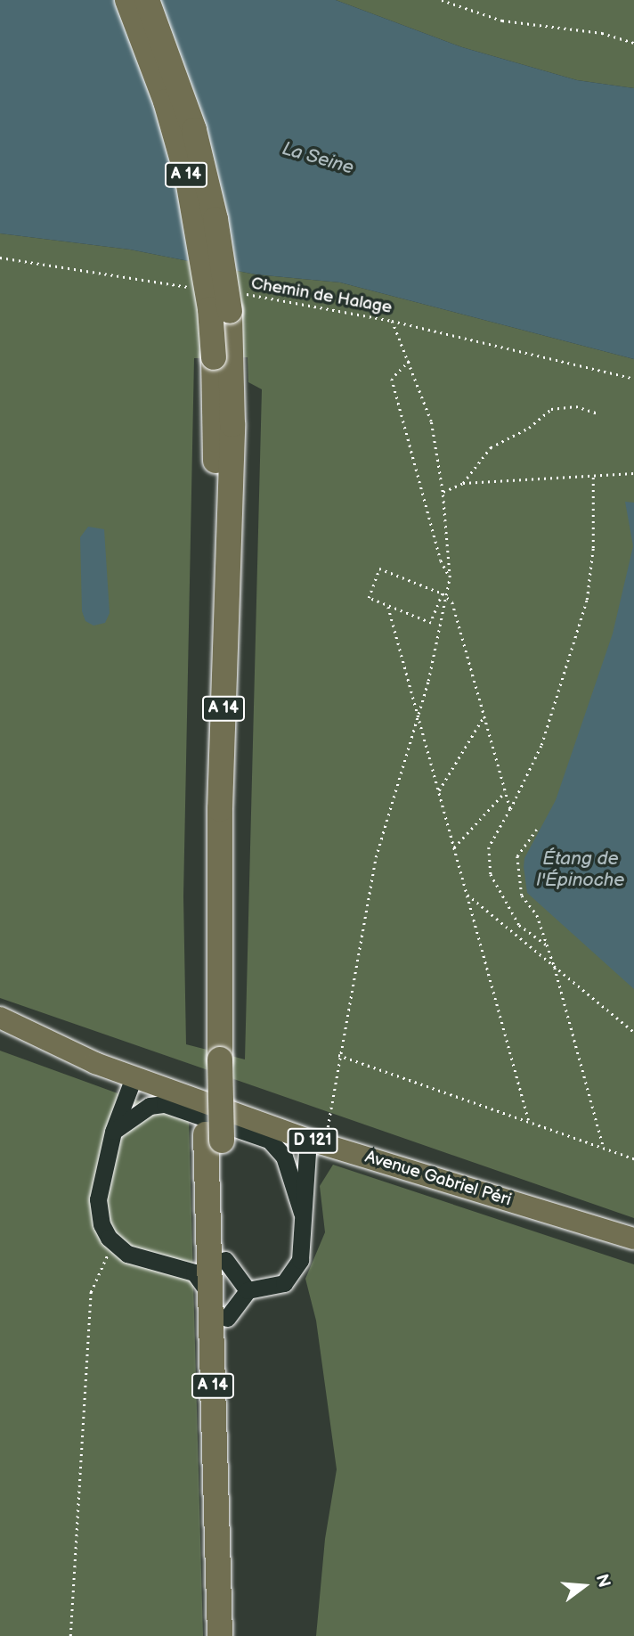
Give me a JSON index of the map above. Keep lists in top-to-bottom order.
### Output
{
  "streets": {
    "highway": ["A 14"],
    "main road": ["D 121", "Avenue Gabriel Péri"],
    "path": ["Chemin de Halage"]
  },
  "water": ["La Seine", "Étang de l'Épinoche"],
  "north": "right"
}
